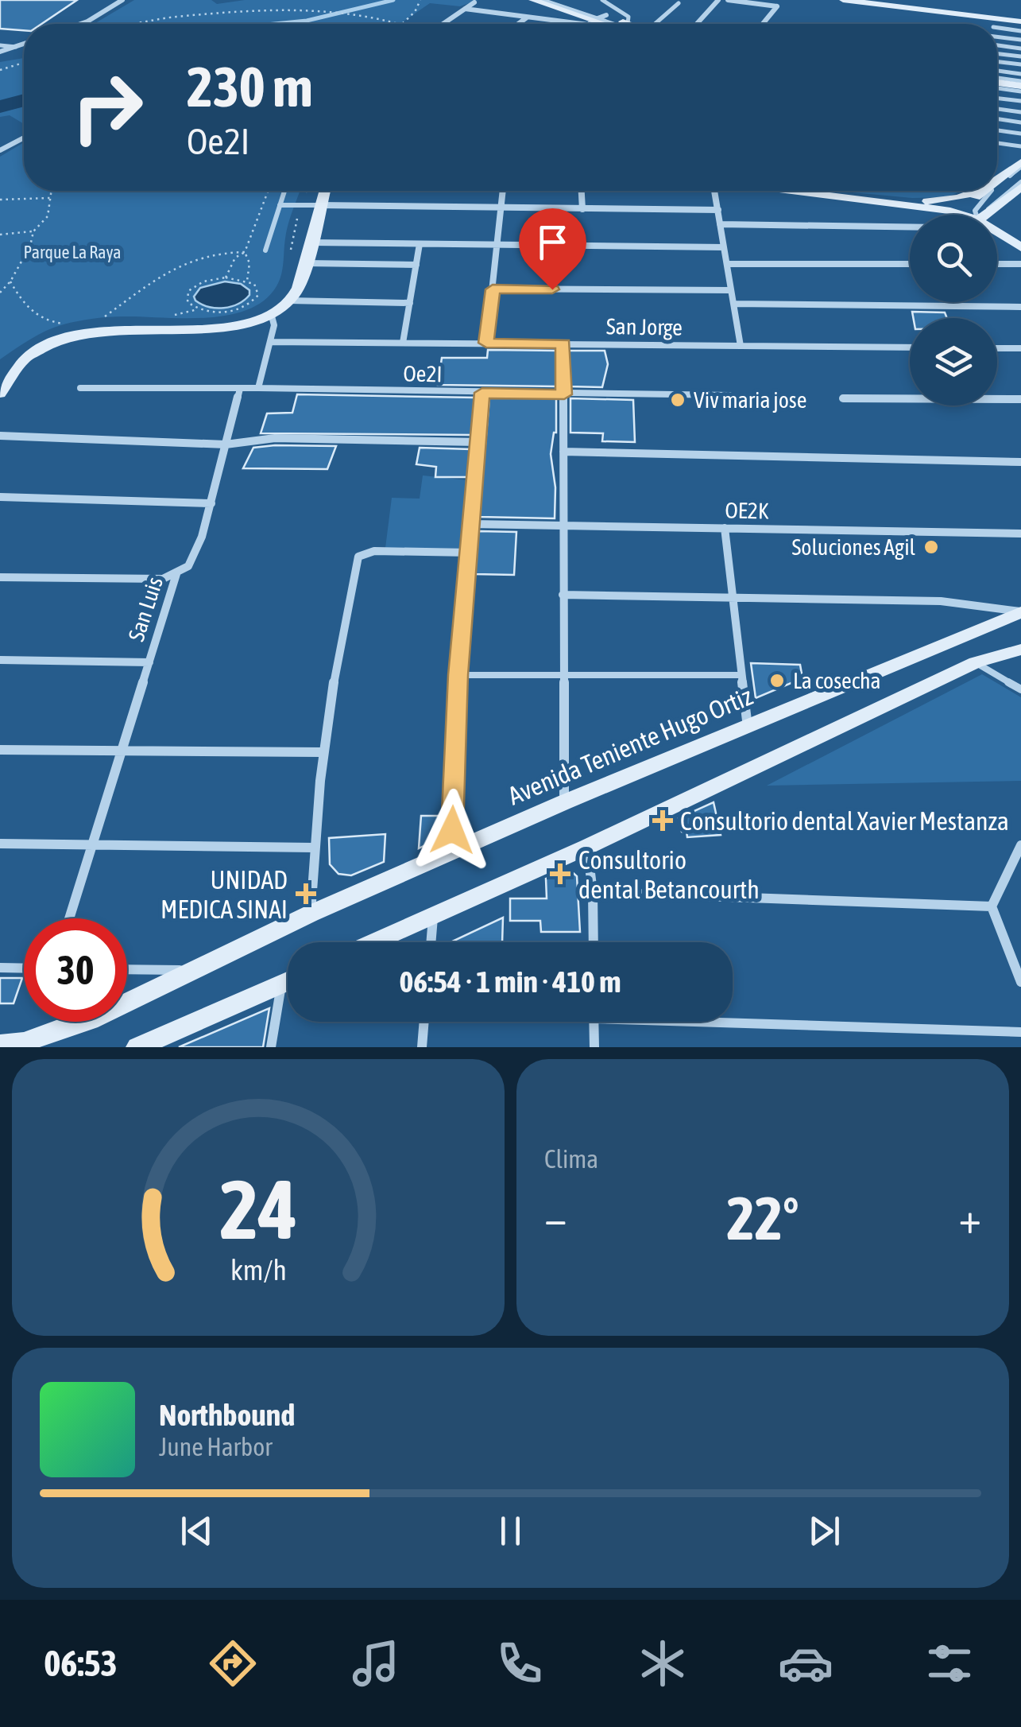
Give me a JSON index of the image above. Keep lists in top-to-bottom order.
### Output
{
  "streets": {
    "street": [
      "San Jorge",
      "Oe2I",
      "OE2K",
      "San Luis",
      "Avenida Teniente Hugo Ortiz"
    ]
  },
  "parks": ["Parque La Raya"],
  "places": {
    "other": ["Viv maria jose", "Soluciones Agil", "La cosecha"],
    "health": ["Consultorio dental Xavier Mestanza", "Consultorio dental Betancourth", "UNIDAD MEDICA SINAI"]
  },
  "page": {
    "turn": ["230 m", "Oe2I"],
    "limit": "30",
    "trip": "06:54 · 1 min · 410 m",
    "tile": "Clima",
    "heat": ["−", "22°", "+"],
    "song": ["Northbound", "June Harbor"],
    "tabs": "06:53",
    "gauge": ["24", "km/h"]
  }
}
